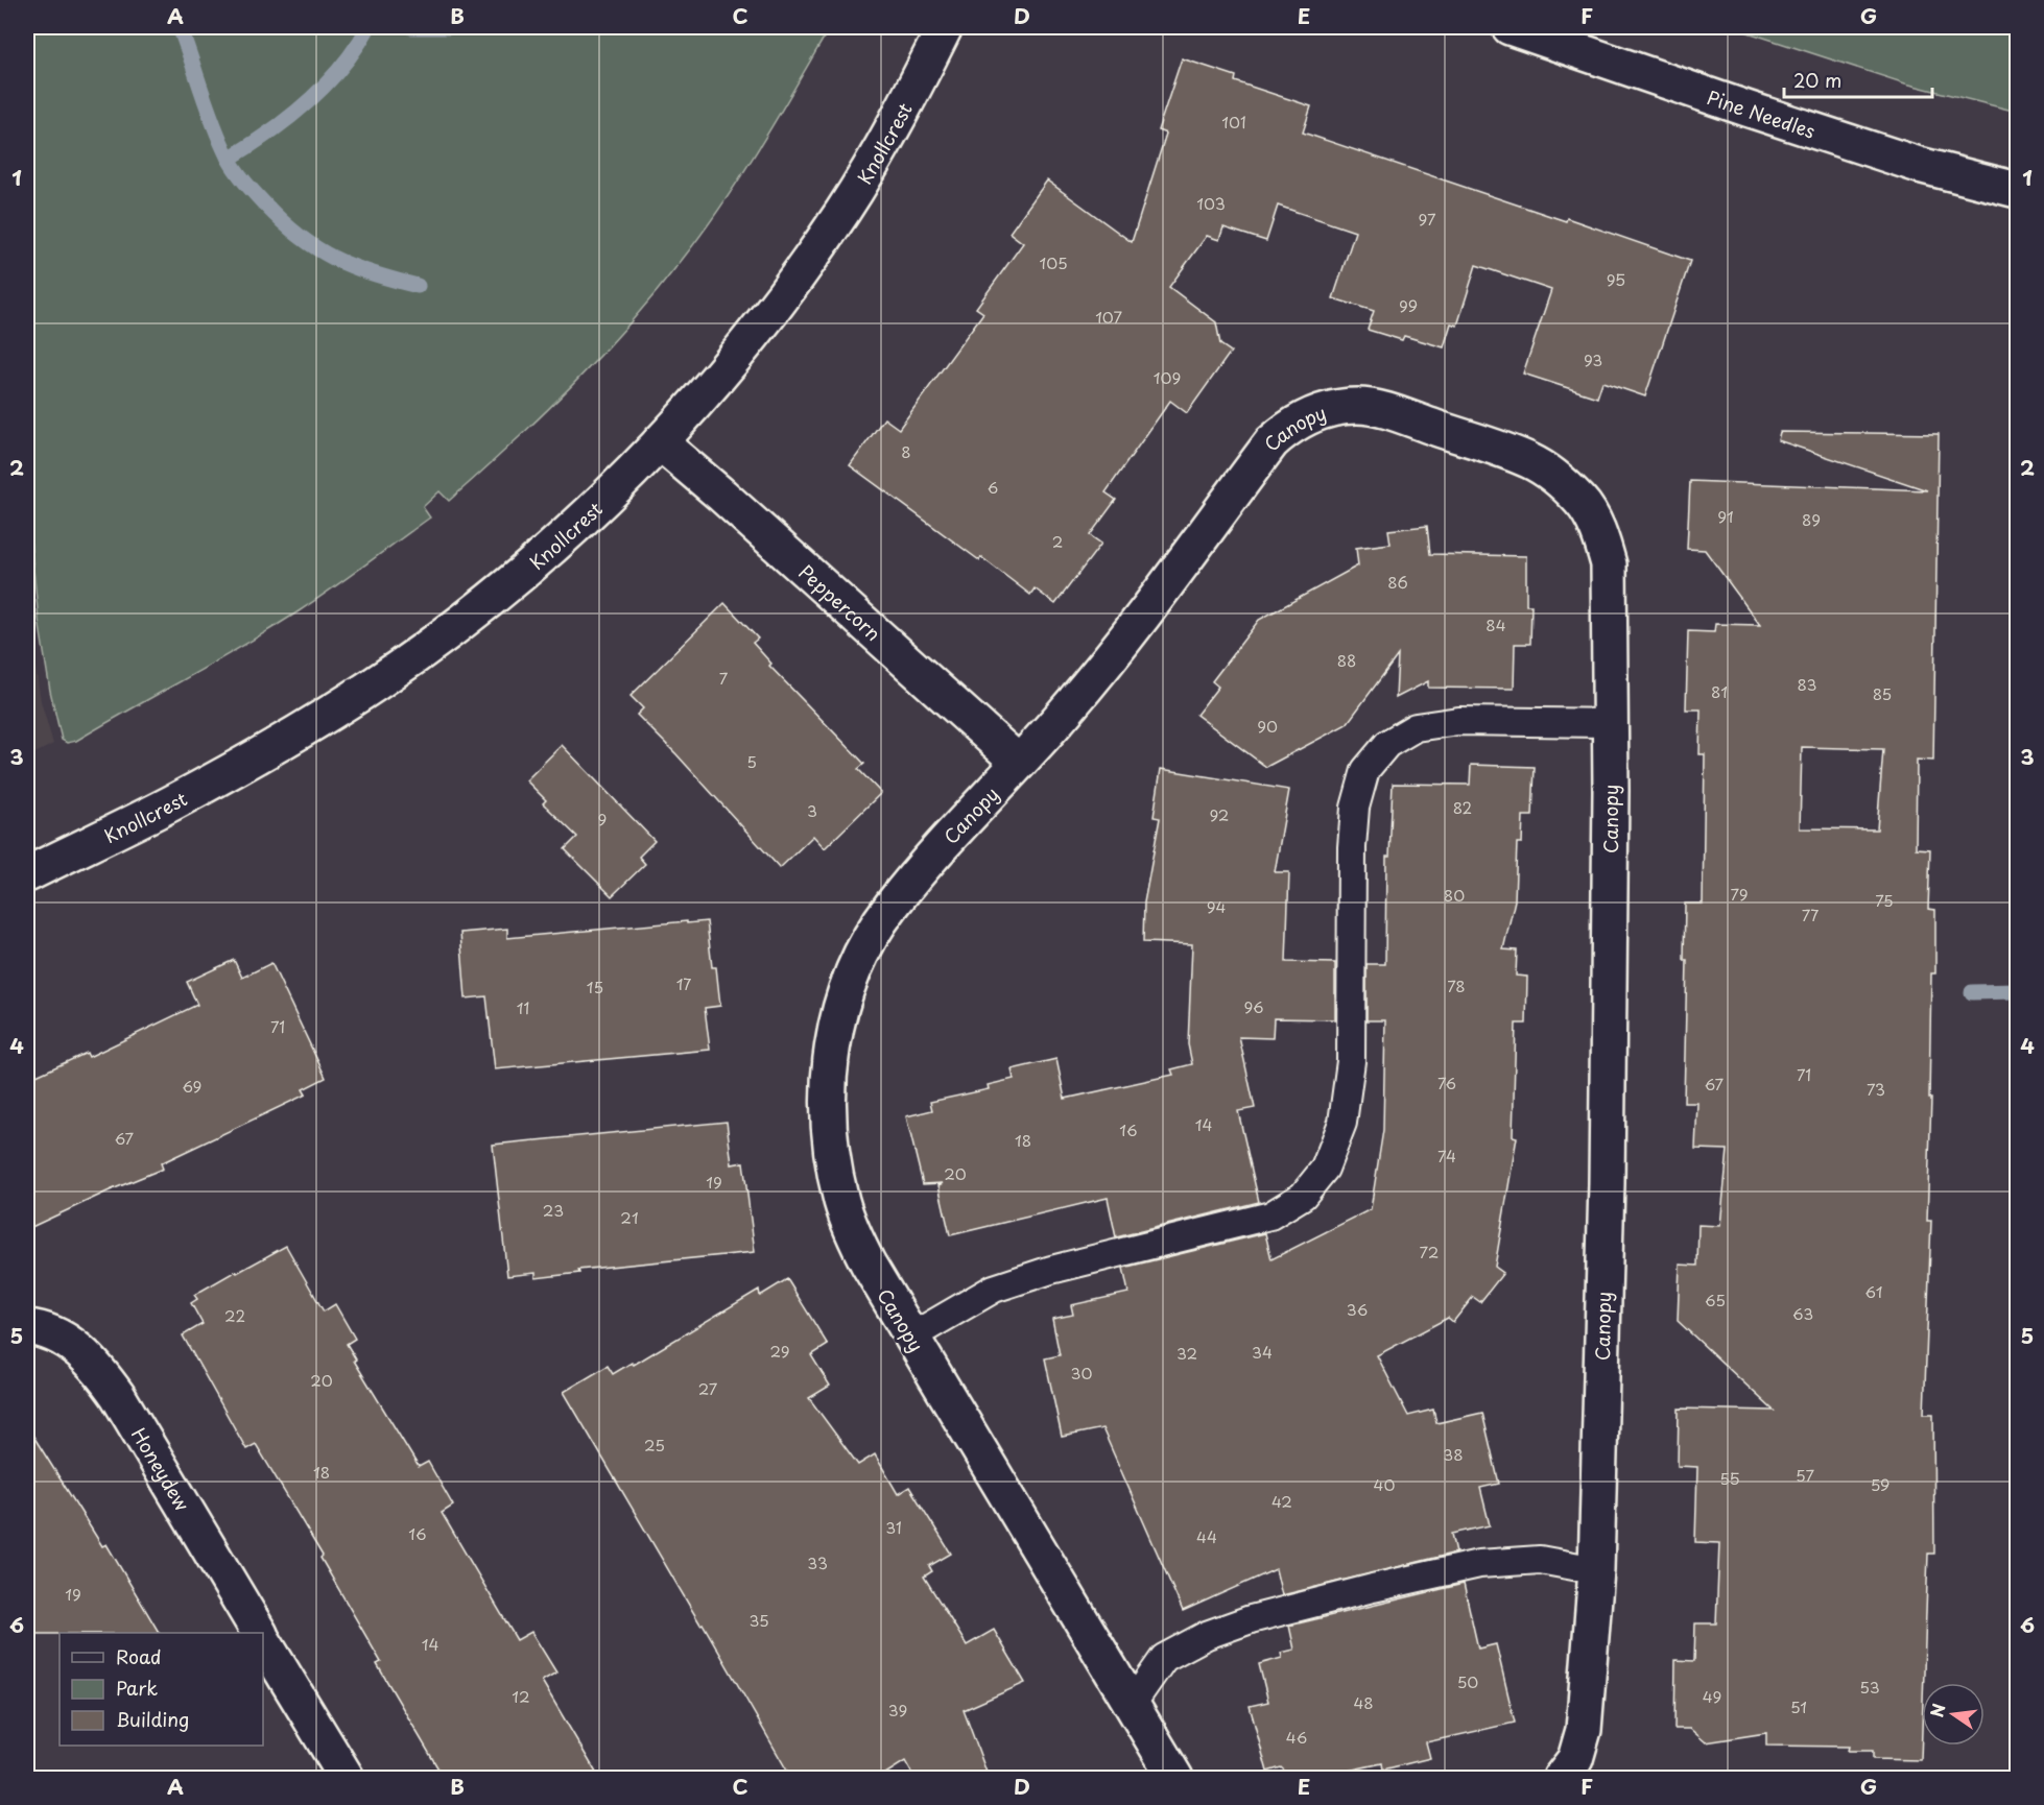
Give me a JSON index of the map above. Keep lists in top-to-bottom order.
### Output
{
  "streets": {
    "street": [
      "Pine Needles",
      "Knollcrest",
      "Canopy",
      "Peppercorn",
      "Honeydew"
    ]
  },
  "crossings": [
    ["Knollcrest", "Peppercorn"],
    ["Canopy", "Peppercorn"]
  ],
  "house_numbers": [
    "101",
    "103",
    "97",
    "105",
    "95",
    "99",
    "107",
    "93",
    "109",
    "8",
    "6",
    "91",
    "89",
    "2",
    "86",
    "84",
    "88",
    "7",
    "83",
    "81",
    "85",
    "90",
    "5",
    "82",
    "3",
    "92",
    "9",
    "79",
    "80",
    "75",
    "94",
    "77",
    "17",
    "78",
    "15",
    "96",
    "11",
    "71",
    "71",
    "76",
    "67",
    "69",
    "73",
    "14",
    "16",
    "67",
    "18",
    "74",
    "20",
    "19",
    "23",
    "21",
    "72",
    "61",
    "65",
    "36",
    "63",
    "22",
    "29",
    "34",
    "32",
    "30",
    "20",
    "27",
    "25",
    "38",
    "18",
    "57",
    "55",
    "40",
    "59",
    "42",
    "31",
    "16",
    "44",
    "33",
    "19",
    "35",
    "14",
    "50",
    "53",
    "12",
    "49",
    "48",
    "51",
    "39",
    "46"
  ],
  "legend": ["Road", "Park", "Building"],
  "scale_bar": "20 m",
  "north": "left",
  "grid": {
    "columns": [
      "A",
      "B",
      "C",
      "D",
      "E",
      "F",
      "G"
    ],
    "rows": [
      "1",
      "2",
      "3",
      "4",
      "5",
      "6"
    ]
  }
}
